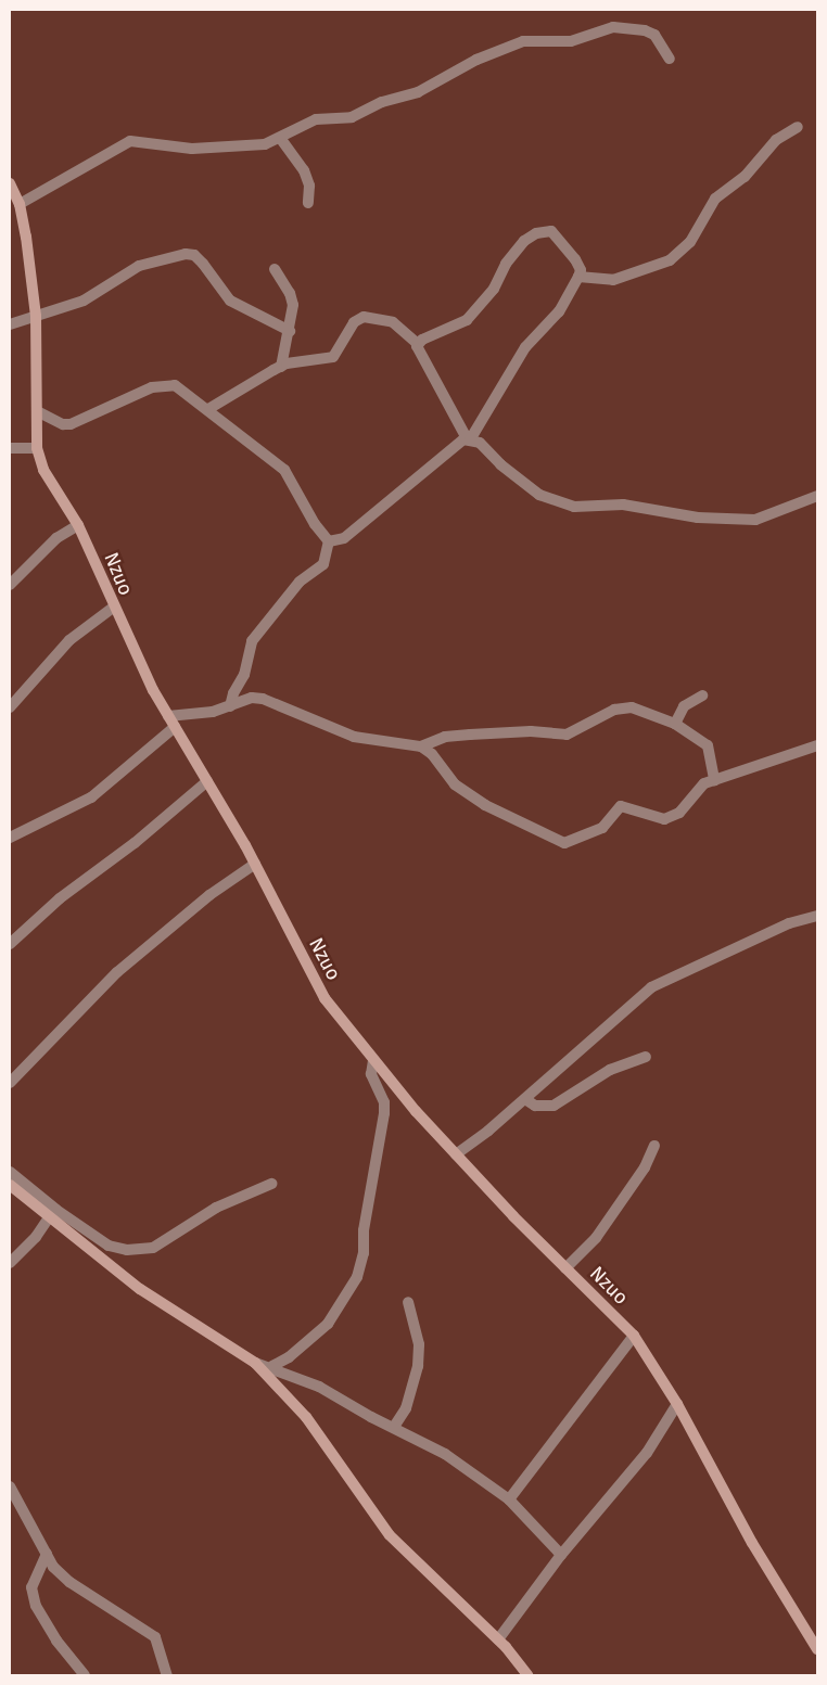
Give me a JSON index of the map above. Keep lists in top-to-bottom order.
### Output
{
  "streets": {
    "street": ["Nzuo"]
  }
}
